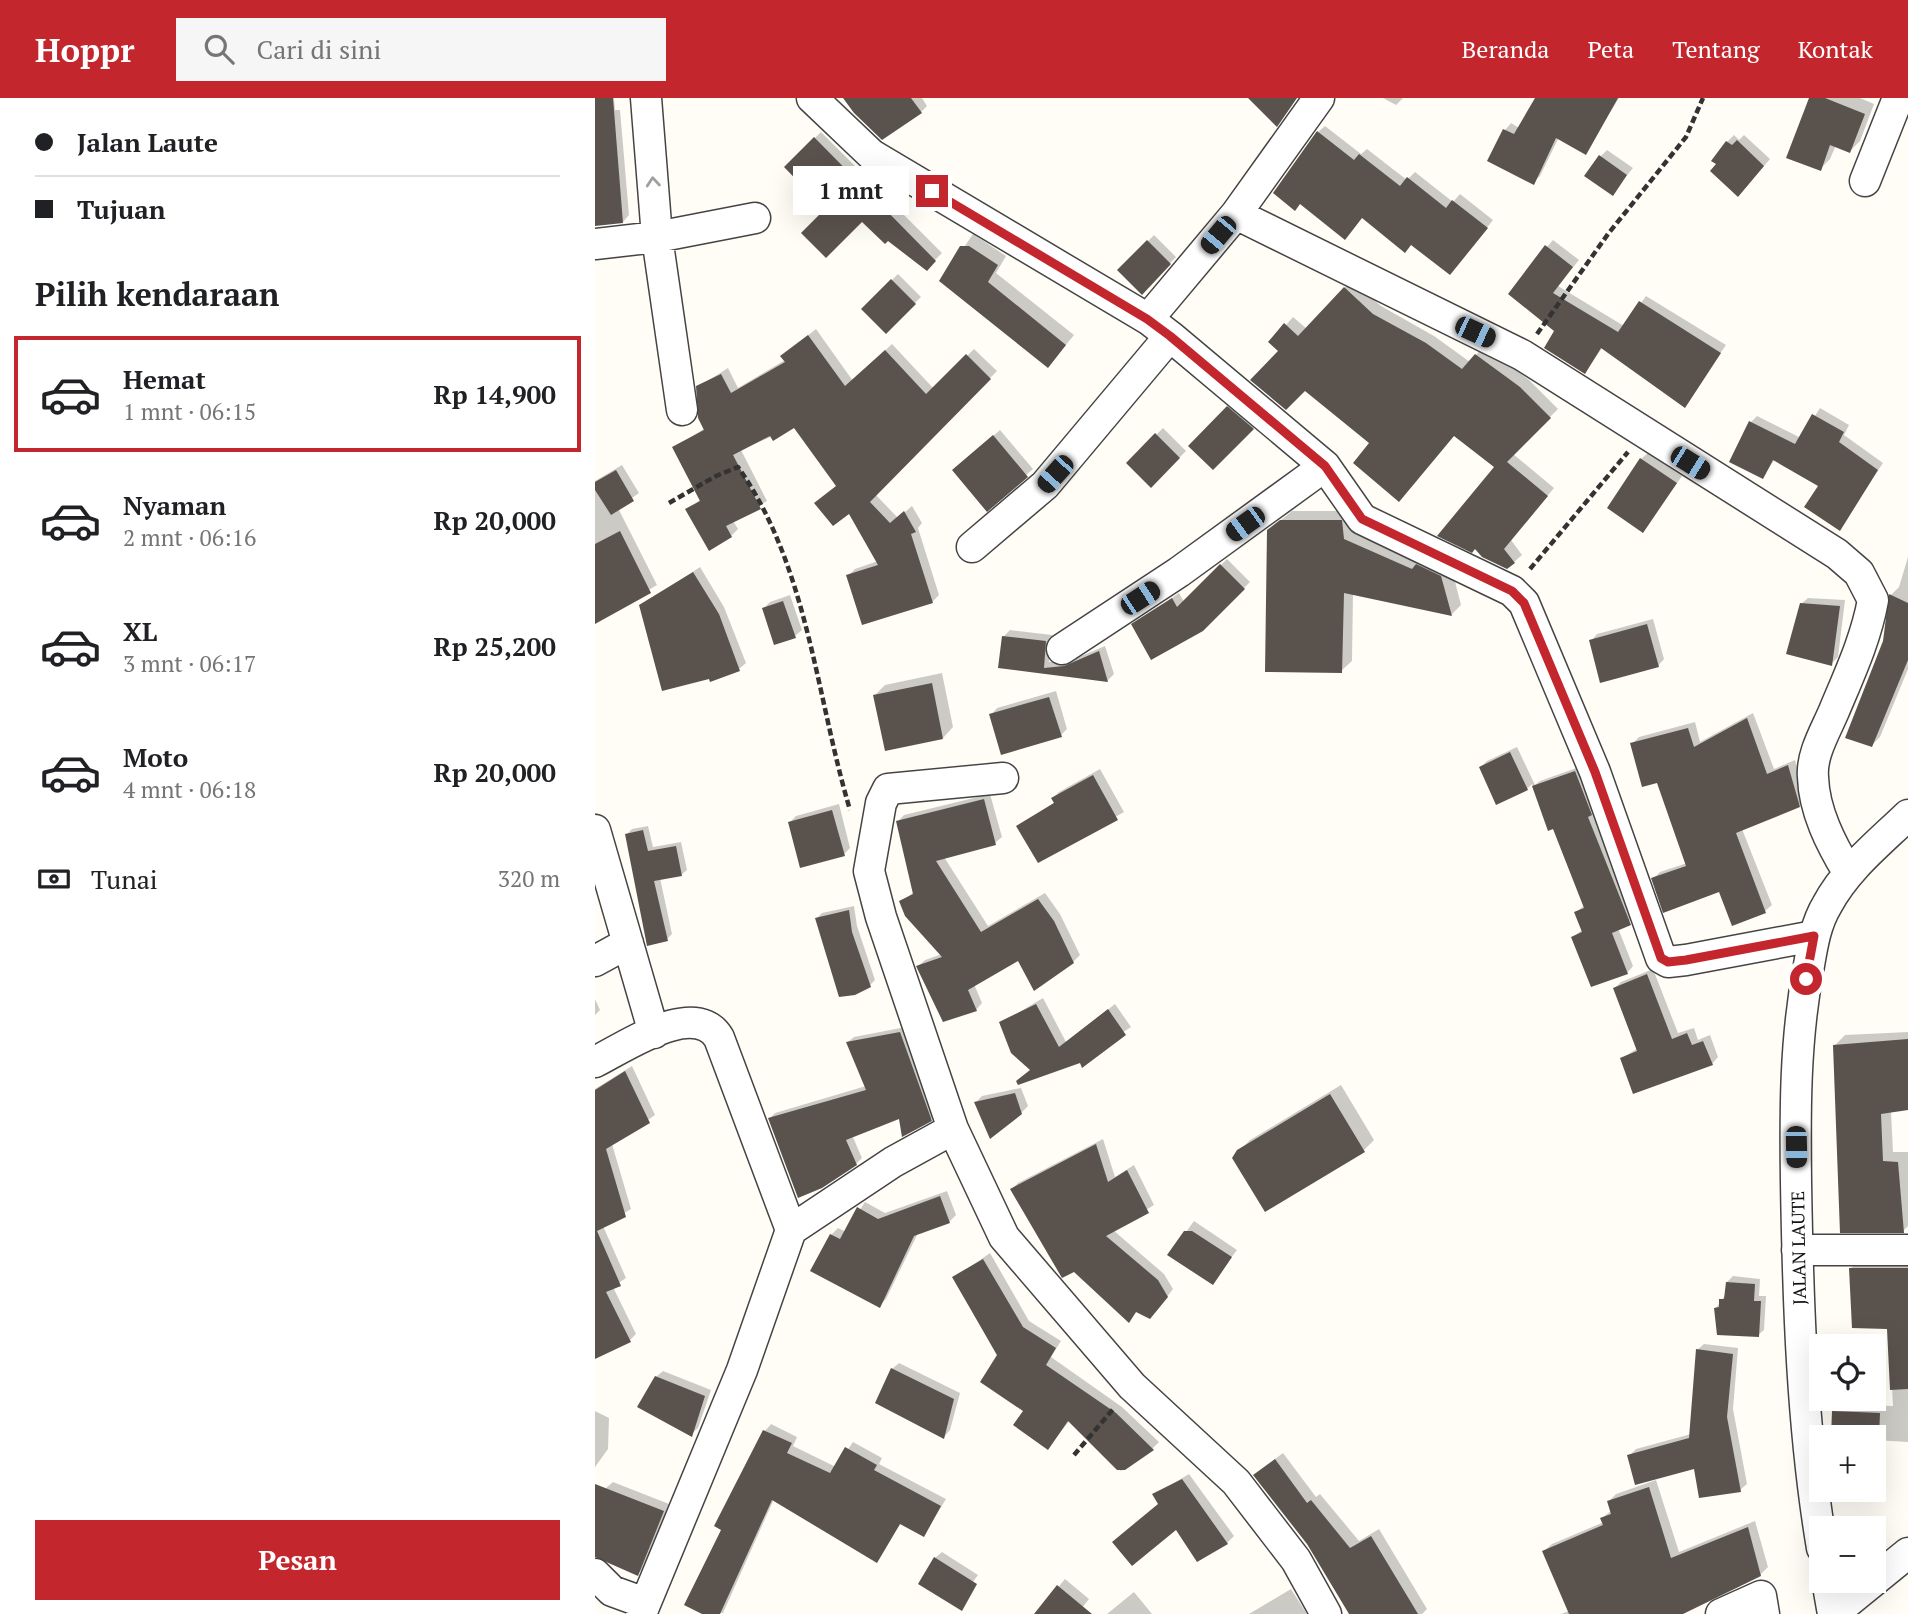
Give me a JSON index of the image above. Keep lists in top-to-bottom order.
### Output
{
  "streets": {
    "street": ["JALAN LAUTE"]
  },
  "page": {
    "header": "Hoppr",
    "search": "Cari di sini",
    "nav": [
      "Beranda",
      "Peta",
      "Tentang",
      "Kontak"
    ],
    "banner": ["Jalan Laute", "Tujuan"],
    "bubble": "1 mnt",
    "heading": "Pilih kendaraan",
    "list": [
      {
        "name": "Hemat",
        "note": "1 mnt · 06:15",
        "value": "Rp 14,900"
      },
      {
        "name": "Nyaman",
        "note": "2 mnt · 06:16",
        "value": "Rp 20,000"
      },
      {
        "name": "XL",
        "note": "3 mnt · 06:17",
        "value": "Rp 25,200"
      },
      {
        "name": "Moto",
        "note": "4 mnt · 06:18",
        "value": "Rp 20,000"
      }
    ],
    "pay": ["Tunai", "320 m"],
    "map_buttons": ["+", "−"],
    "buttons": "Pesan"
  }
}
